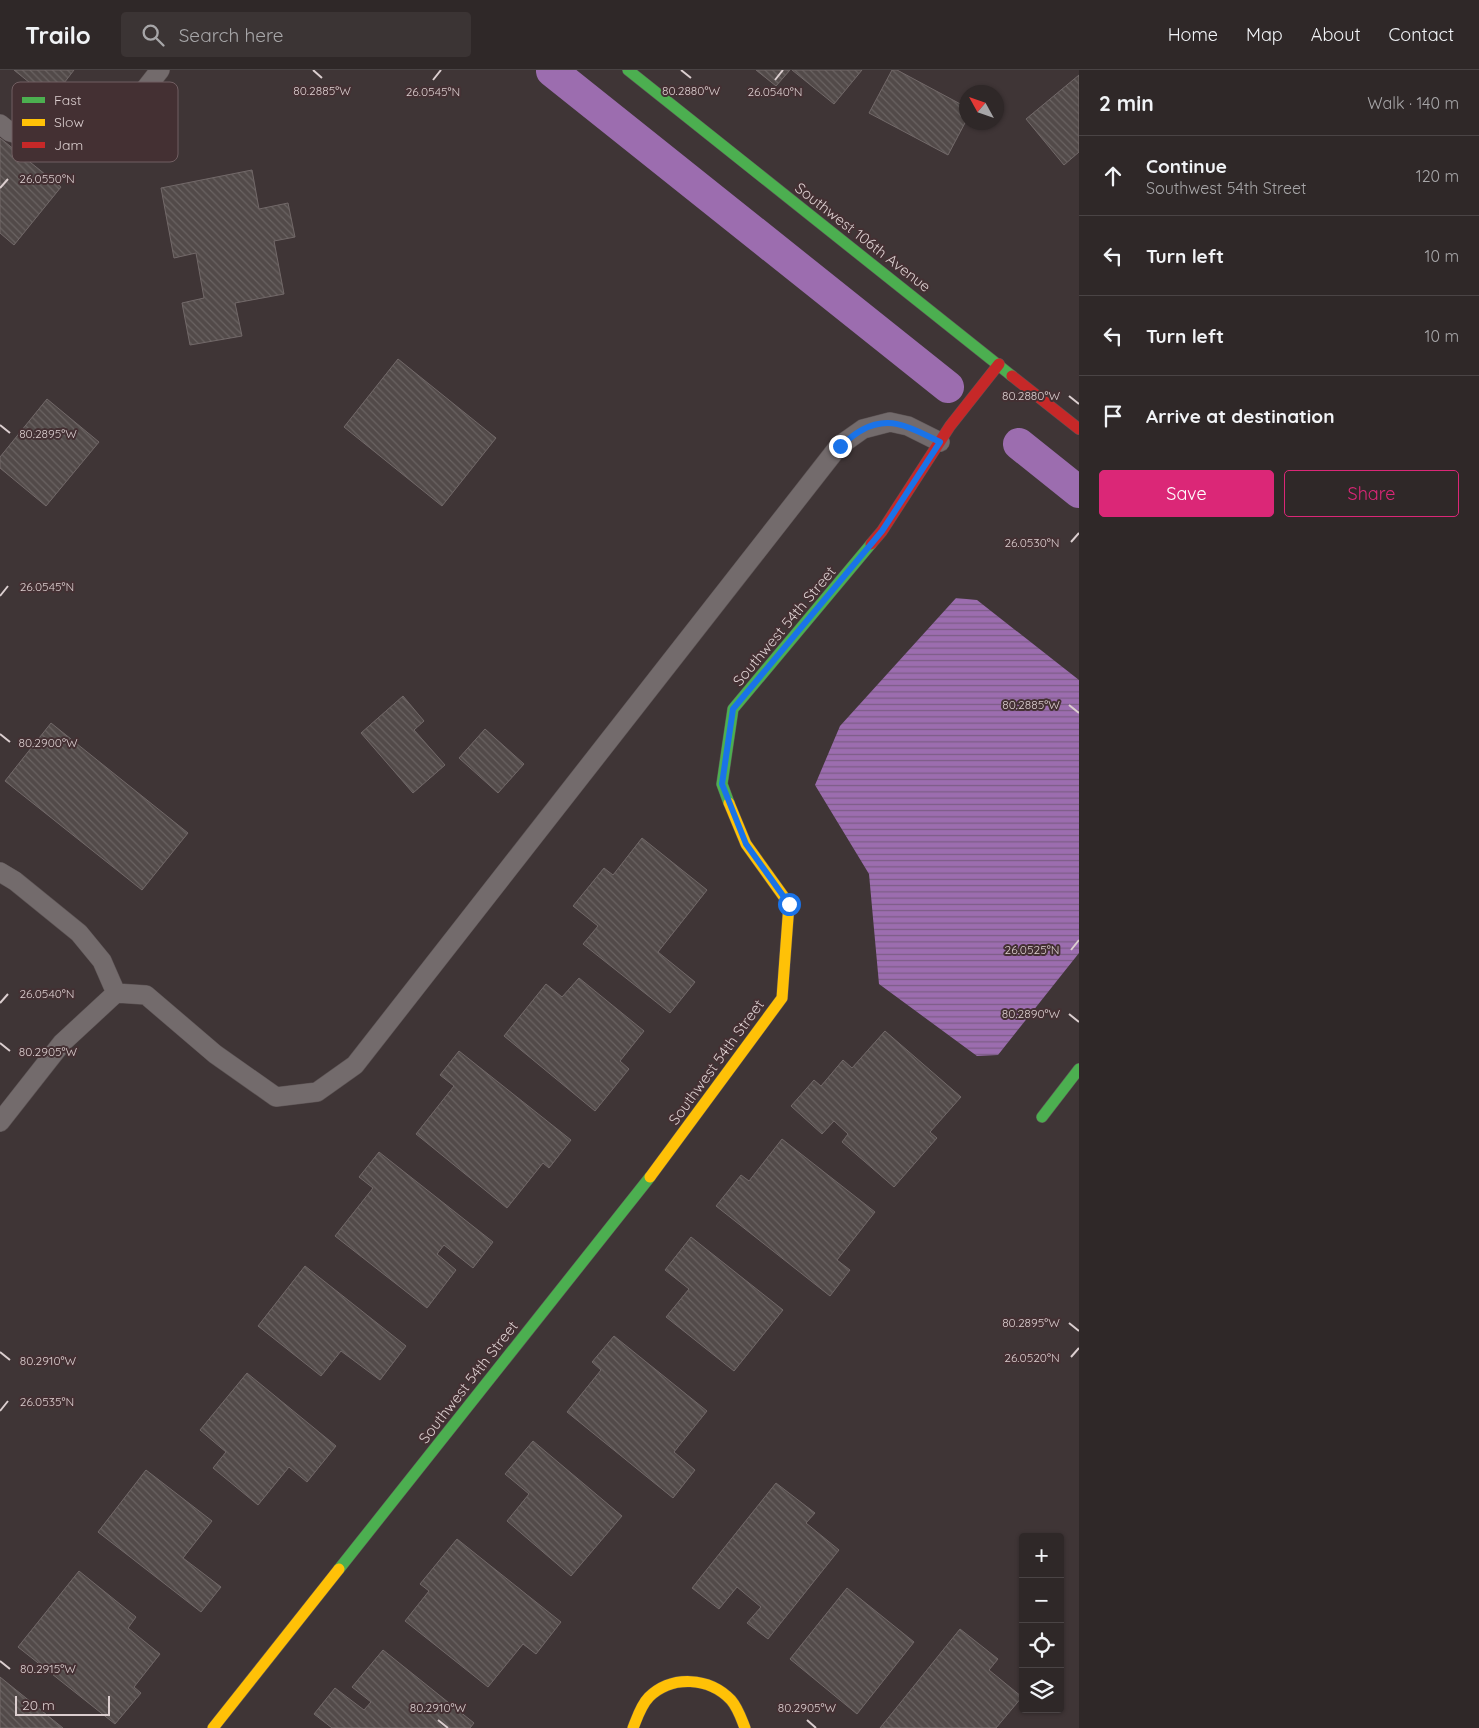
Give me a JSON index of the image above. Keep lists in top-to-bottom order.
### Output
{
  "streets": {
    "street": ["Southwest 106th Avenue", "Southwest 54th Street"]
  },
  "crossings": [
    ["Southwest 106th Avenue", "Southwest 54th Street"]
  ],
  "legend": ["Fast", "Slow", "Jam"],
  "scale_bar": "20 m",
  "north": "top left",
  "page": {
    "header": "Trailo",
    "search": "Search here",
    "nav": [
      "Home",
      "Map",
      "About",
      "Contact"
    ],
    "heading": ["2 min", "Walk · 140 m"],
    "list": [
      ["Continue", "Southwest 54th Street", "120 m"],
      ["Turn left", "10 m"],
      ["Turn left", "10 m"],
      "Arrive at destination"
    ],
    "buttons": ["Save", "Share"],
    "map_buttons": ["+", "−"],
    "scale": "20 m"
  },
  "coordinates": [
    "80.2885°W",
    "80.2880°W",
    "26.0545°N",
    "26.0540°N",
    "26.0550°N",
    "80.2895°W",
    "26.0530°N",
    "80.2900°W",
    "26.0525°N",
    "80.2890°W",
    "80.2905°W",
    "26.0520°N",
    "80.2910°W",
    "26.0535°N",
    "80.2915°W"
  ]
}
